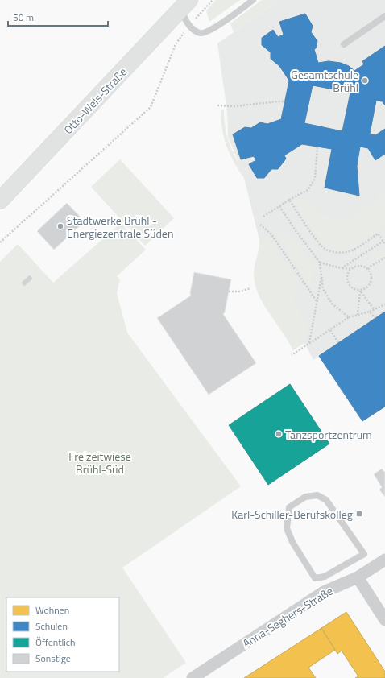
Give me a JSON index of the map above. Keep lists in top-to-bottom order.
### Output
{
  "streets": {
    "street": ["Otto-Wels-Straße", "Anna-Seghers-Straße"]
  },
  "parks": ["Freizeitwiese Brühl-Süd"],
  "places": {
    "other": ["Gesamtschule Brühl", "Stadtwerke Brühl - Energiezentrale Süden", "Tanzsportzentrum"],
    "transit": ["Karl-Schiller-Berufskolleg"]
  },
  "legend": [
    "Wohnen",
    "Schulen",
    "Öffentlich",
    "Sonstige"
  ],
  "scale_bar": "50 m"
}
